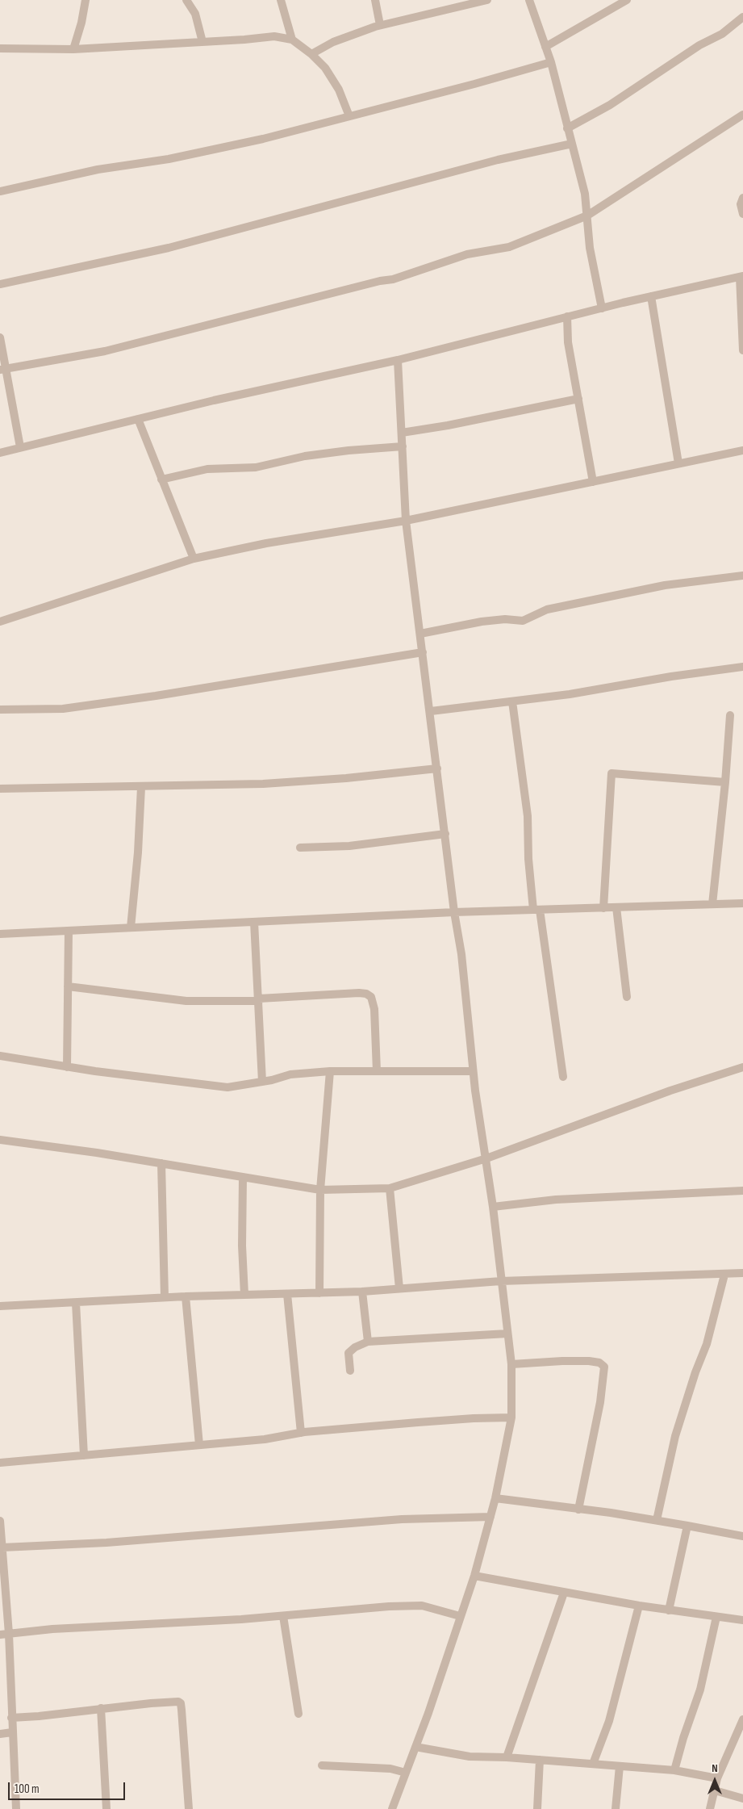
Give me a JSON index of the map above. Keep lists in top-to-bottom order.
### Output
{
  "scale_bar": "100 m",
  "north": "top"
}
